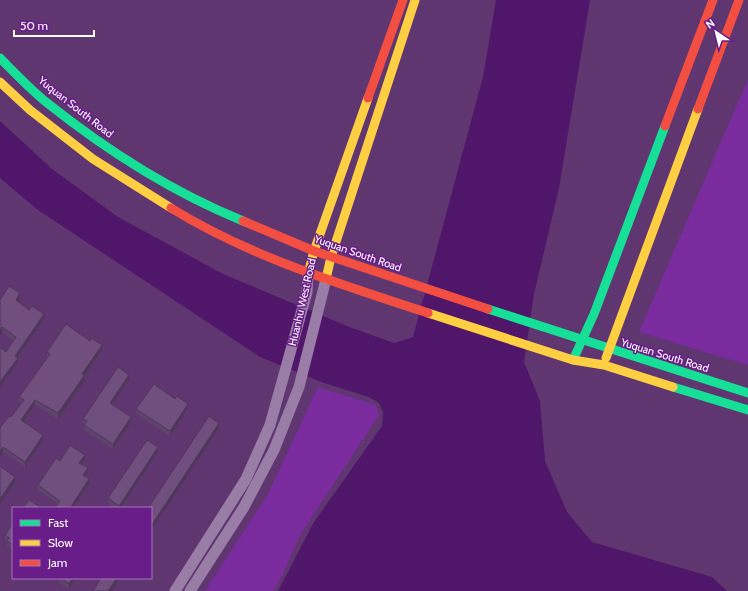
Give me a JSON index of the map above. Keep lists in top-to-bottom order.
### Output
{
  "streets": {
    "street": ["Yuquan South Road", "Huanhu West Road"]
  },
  "crossings": [
    ["Yuquan South Road", "Huanhu West Road"]
  ],
  "legend": ["Fast", "Slow", "Jam"],
  "scale_bar": "50 m",
  "north": "top left"
}
